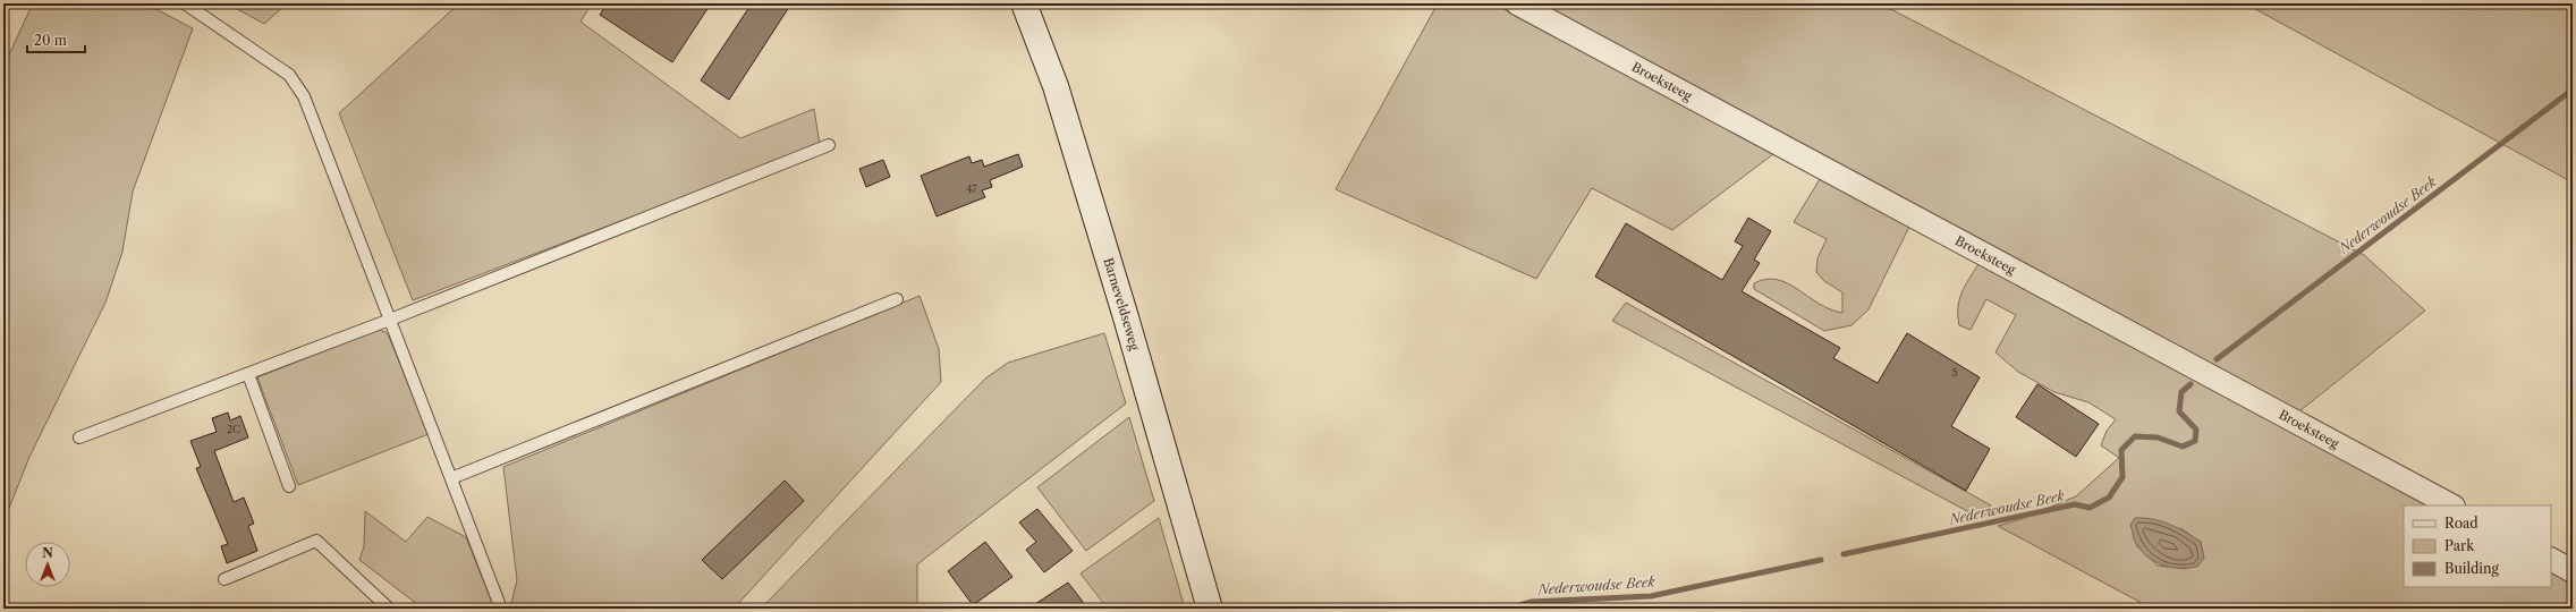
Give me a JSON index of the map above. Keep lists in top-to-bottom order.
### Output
{
  "streets": {
    "main road": ["Barneveldseweg"],
    "street": ["Broeksteeg"]
  },
  "water": ["Nederwoudse Beek"],
  "house_numbers": ["47", "5", "2C"],
  "legend": ["Road", "Park", "Building"],
  "scale_bar": "20 m",
  "north": "top"
}
